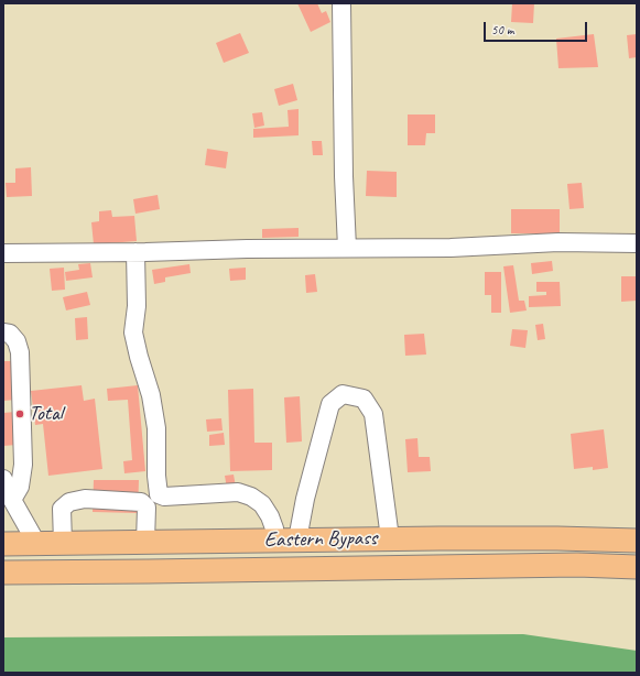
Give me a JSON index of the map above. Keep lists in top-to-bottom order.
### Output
{
  "streets": {
    "main road": ["Eastern Bypass"]
  },
  "places": ["Total"],
  "scale_bar": "50 m"
}
